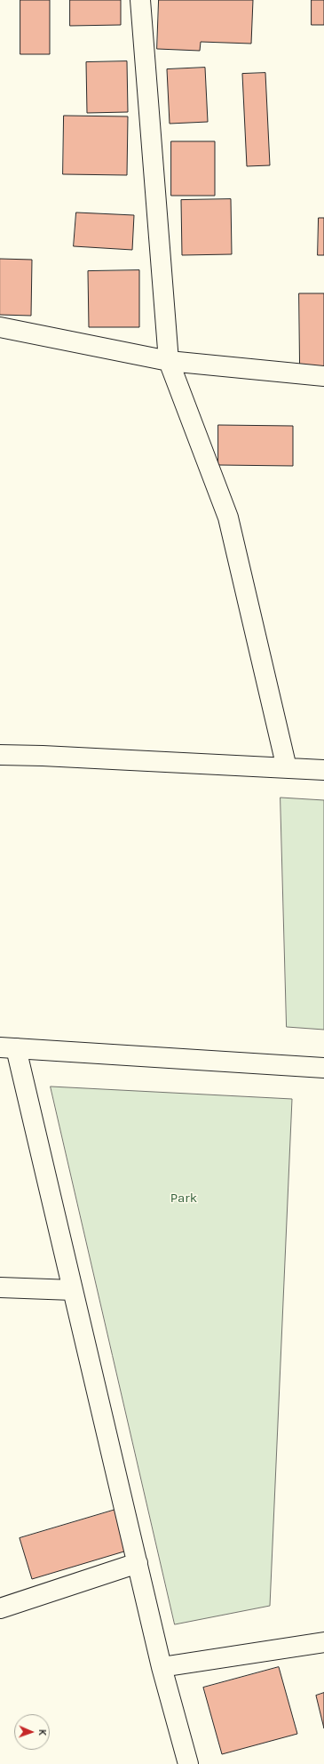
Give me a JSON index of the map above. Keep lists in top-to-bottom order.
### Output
{
  "parks": ["Park"],
  "north": "right"
}
